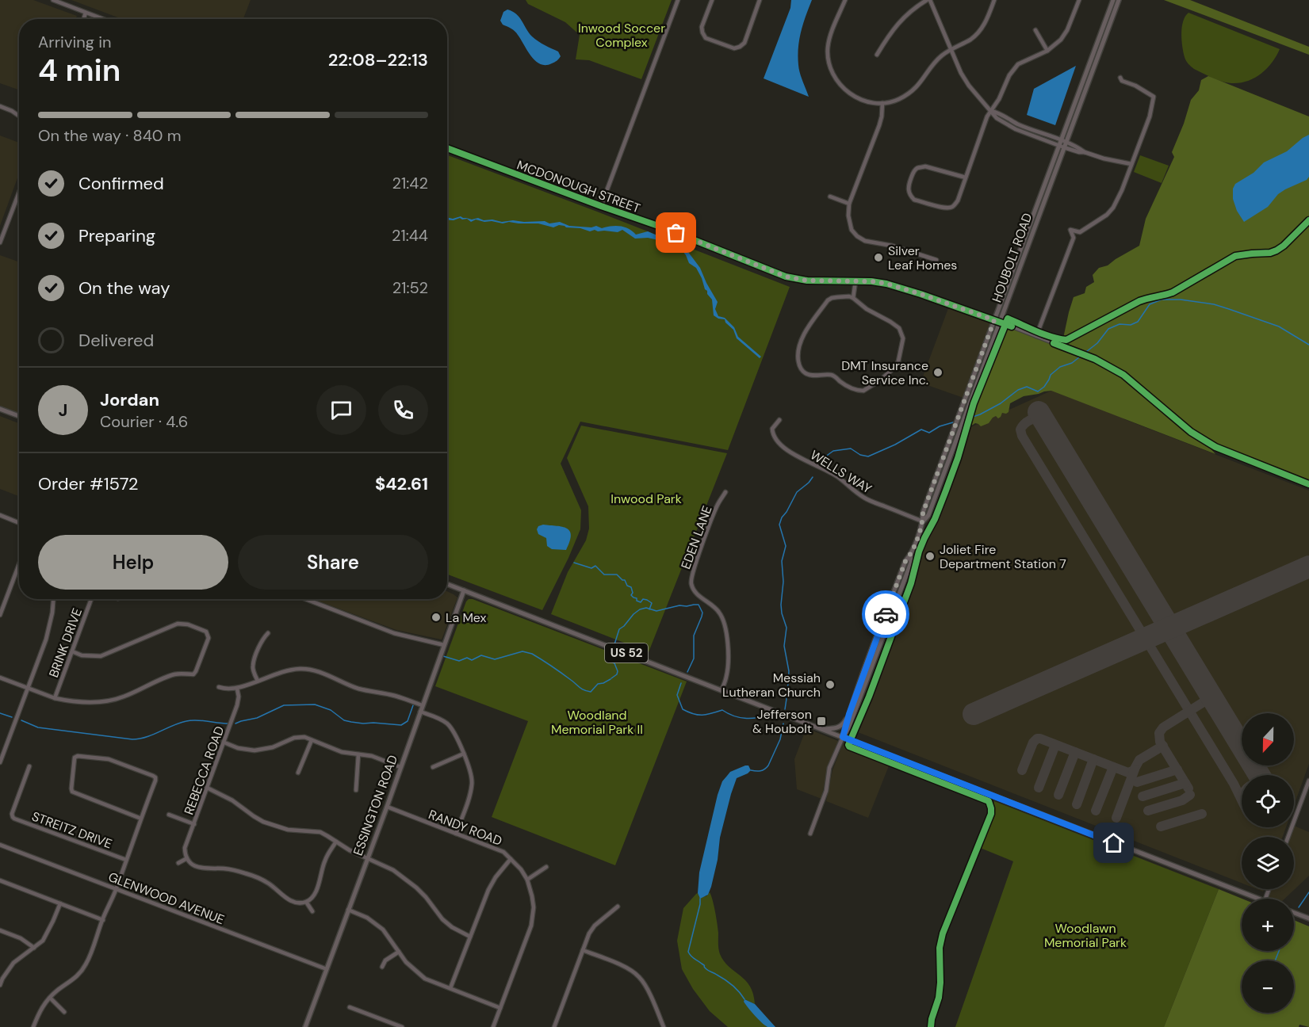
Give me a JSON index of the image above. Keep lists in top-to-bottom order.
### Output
{
  "streets": {
    "main road": ["HOUBOLT ROAD", "US 52", "ESSINGTON ROAD"],
    "street": [
      "MCDONOUGH STREET",
      "WELLS WAY",
      "EDEN LANE",
      "BRINK DRIVE",
      "REBECCA ROAD",
      "RANDY ROAD",
      "STREITZ DRIVE",
      "GLENWOOD AVENUE"
    ]
  },
  "crossings": [
    ["MCDONOUGH STREET", "HOUBOLT ROAD"],
    ["HOUBOLT ROAD", "WELLS WAY"],
    ["HOUBOLT ROAD", "US 52"],
    ["EDEN LANE", "US 52"],
    ["US 52", "ESSINGTON ROAD"],
    ["ESSINGTON ROAD", "RANDY ROAD"],
    ["ESSINGTON ROAD", "GLENWOOD AVENUE"]
  ],
  "parks": [
    "Inwood Soccer Complex",
    "Inwood Park",
    "Woodland Memorial Park II",
    "Woodlawn Memorial Park"
  ],
  "places": {
    "other": [
      "Silver Leaf Homes",
      "DMT Insurance Service Inc.",
      "Joliet Fire Department Station 7",
      "La Mex",
      "Messiah Lutheran Church"
    ],
    "transit": ["Jefferson & Houbolt"]
  },
  "north": "bottom",
  "page": {
    "heading": ["4 min", "Arriving in", "22:08–22:13"],
    "panel": [
      "Jordan",
      "Courier · 4.6",
      "Order #1572",
      "$42.61"
    ],
    "bar": "On the way · 840 m",
    "list": [
      ["Confirmed", "21:42"],
      ["Preparing", "21:44"],
      ["On the way", "21:52"],
      "Delivered"
    ],
    "round": "J",
    "buttons": ["Help", "Share"],
    "map_buttons": ["+", "−"]
  }
}
